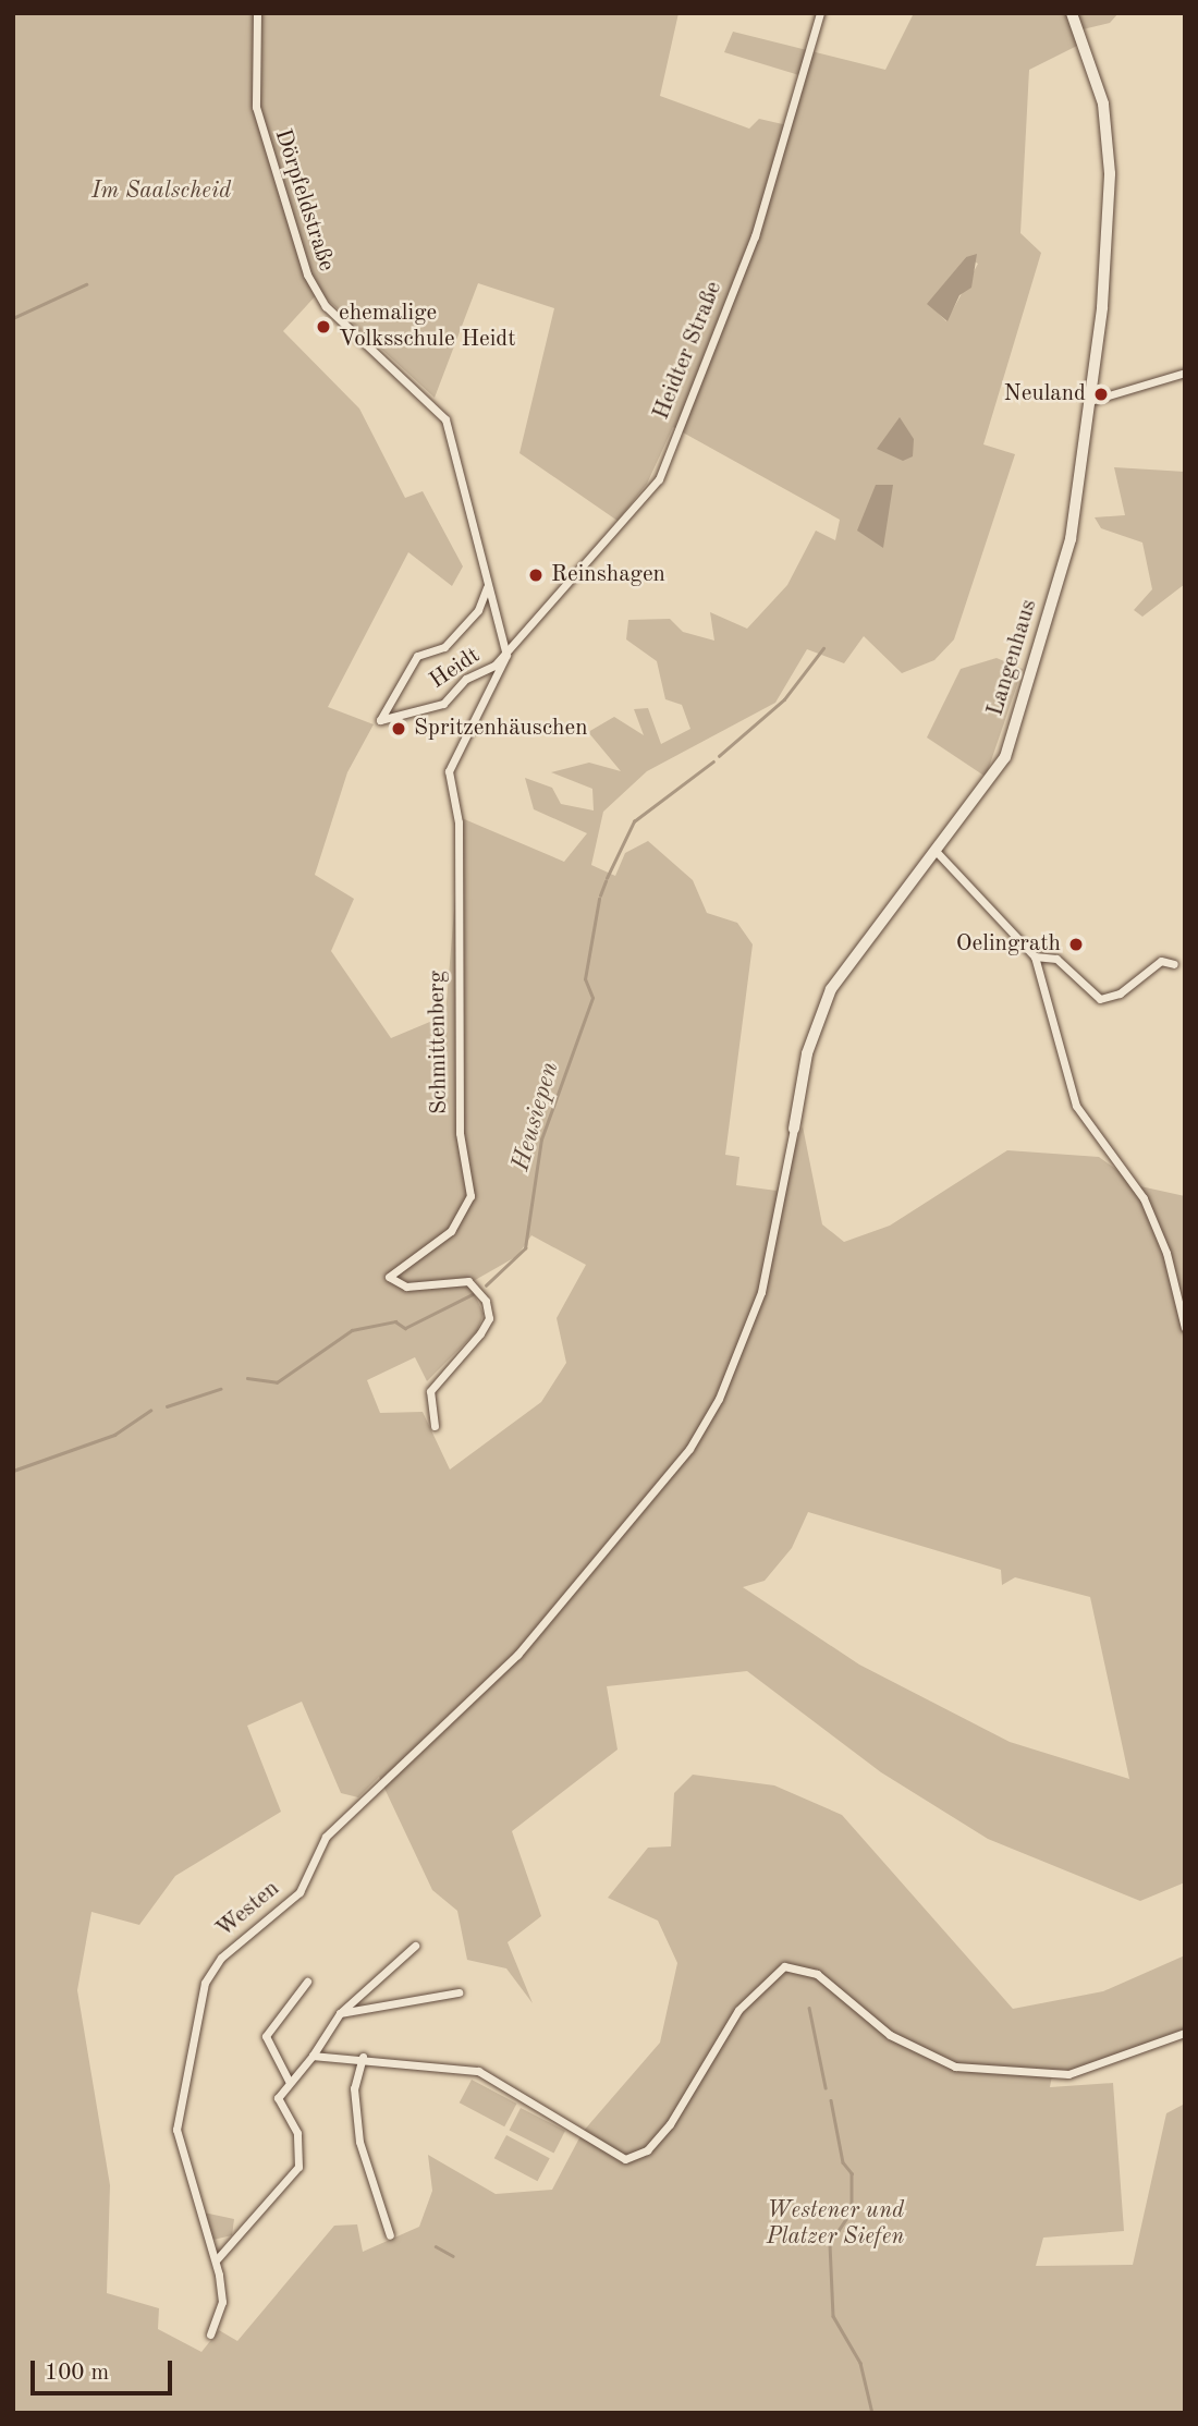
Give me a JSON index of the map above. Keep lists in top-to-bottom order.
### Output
{
  "streets": {
    "street": [
      "Dörpfeldstraße",
      "Heidter Straße",
      "Langenhaus",
      "Heidt",
      "Schmittenberg",
      "Westen"
    ]
  },
  "crossings": [
    ["Dörpfeldstraße", "Heidter Straße"],
    ["Dörpfeldstraße", "Heidt"],
    ["Heidter Straße", "Heidt"],
    ["Langenhaus", "Westen"],
    ["Heidt", "Schmittenberg"]
  ],
  "water": ["Heusiepen"],
  "parks": ["Im Saalscheid", "Westener und Platzer Siefen"],
  "places": [
    "ehemalige Volksschule Heidt",
    "Neuland",
    "Reinshagen",
    "Spritzenhäuschen",
    "Oelingrath"
  ],
  "scale_bar": "100 m"
}
